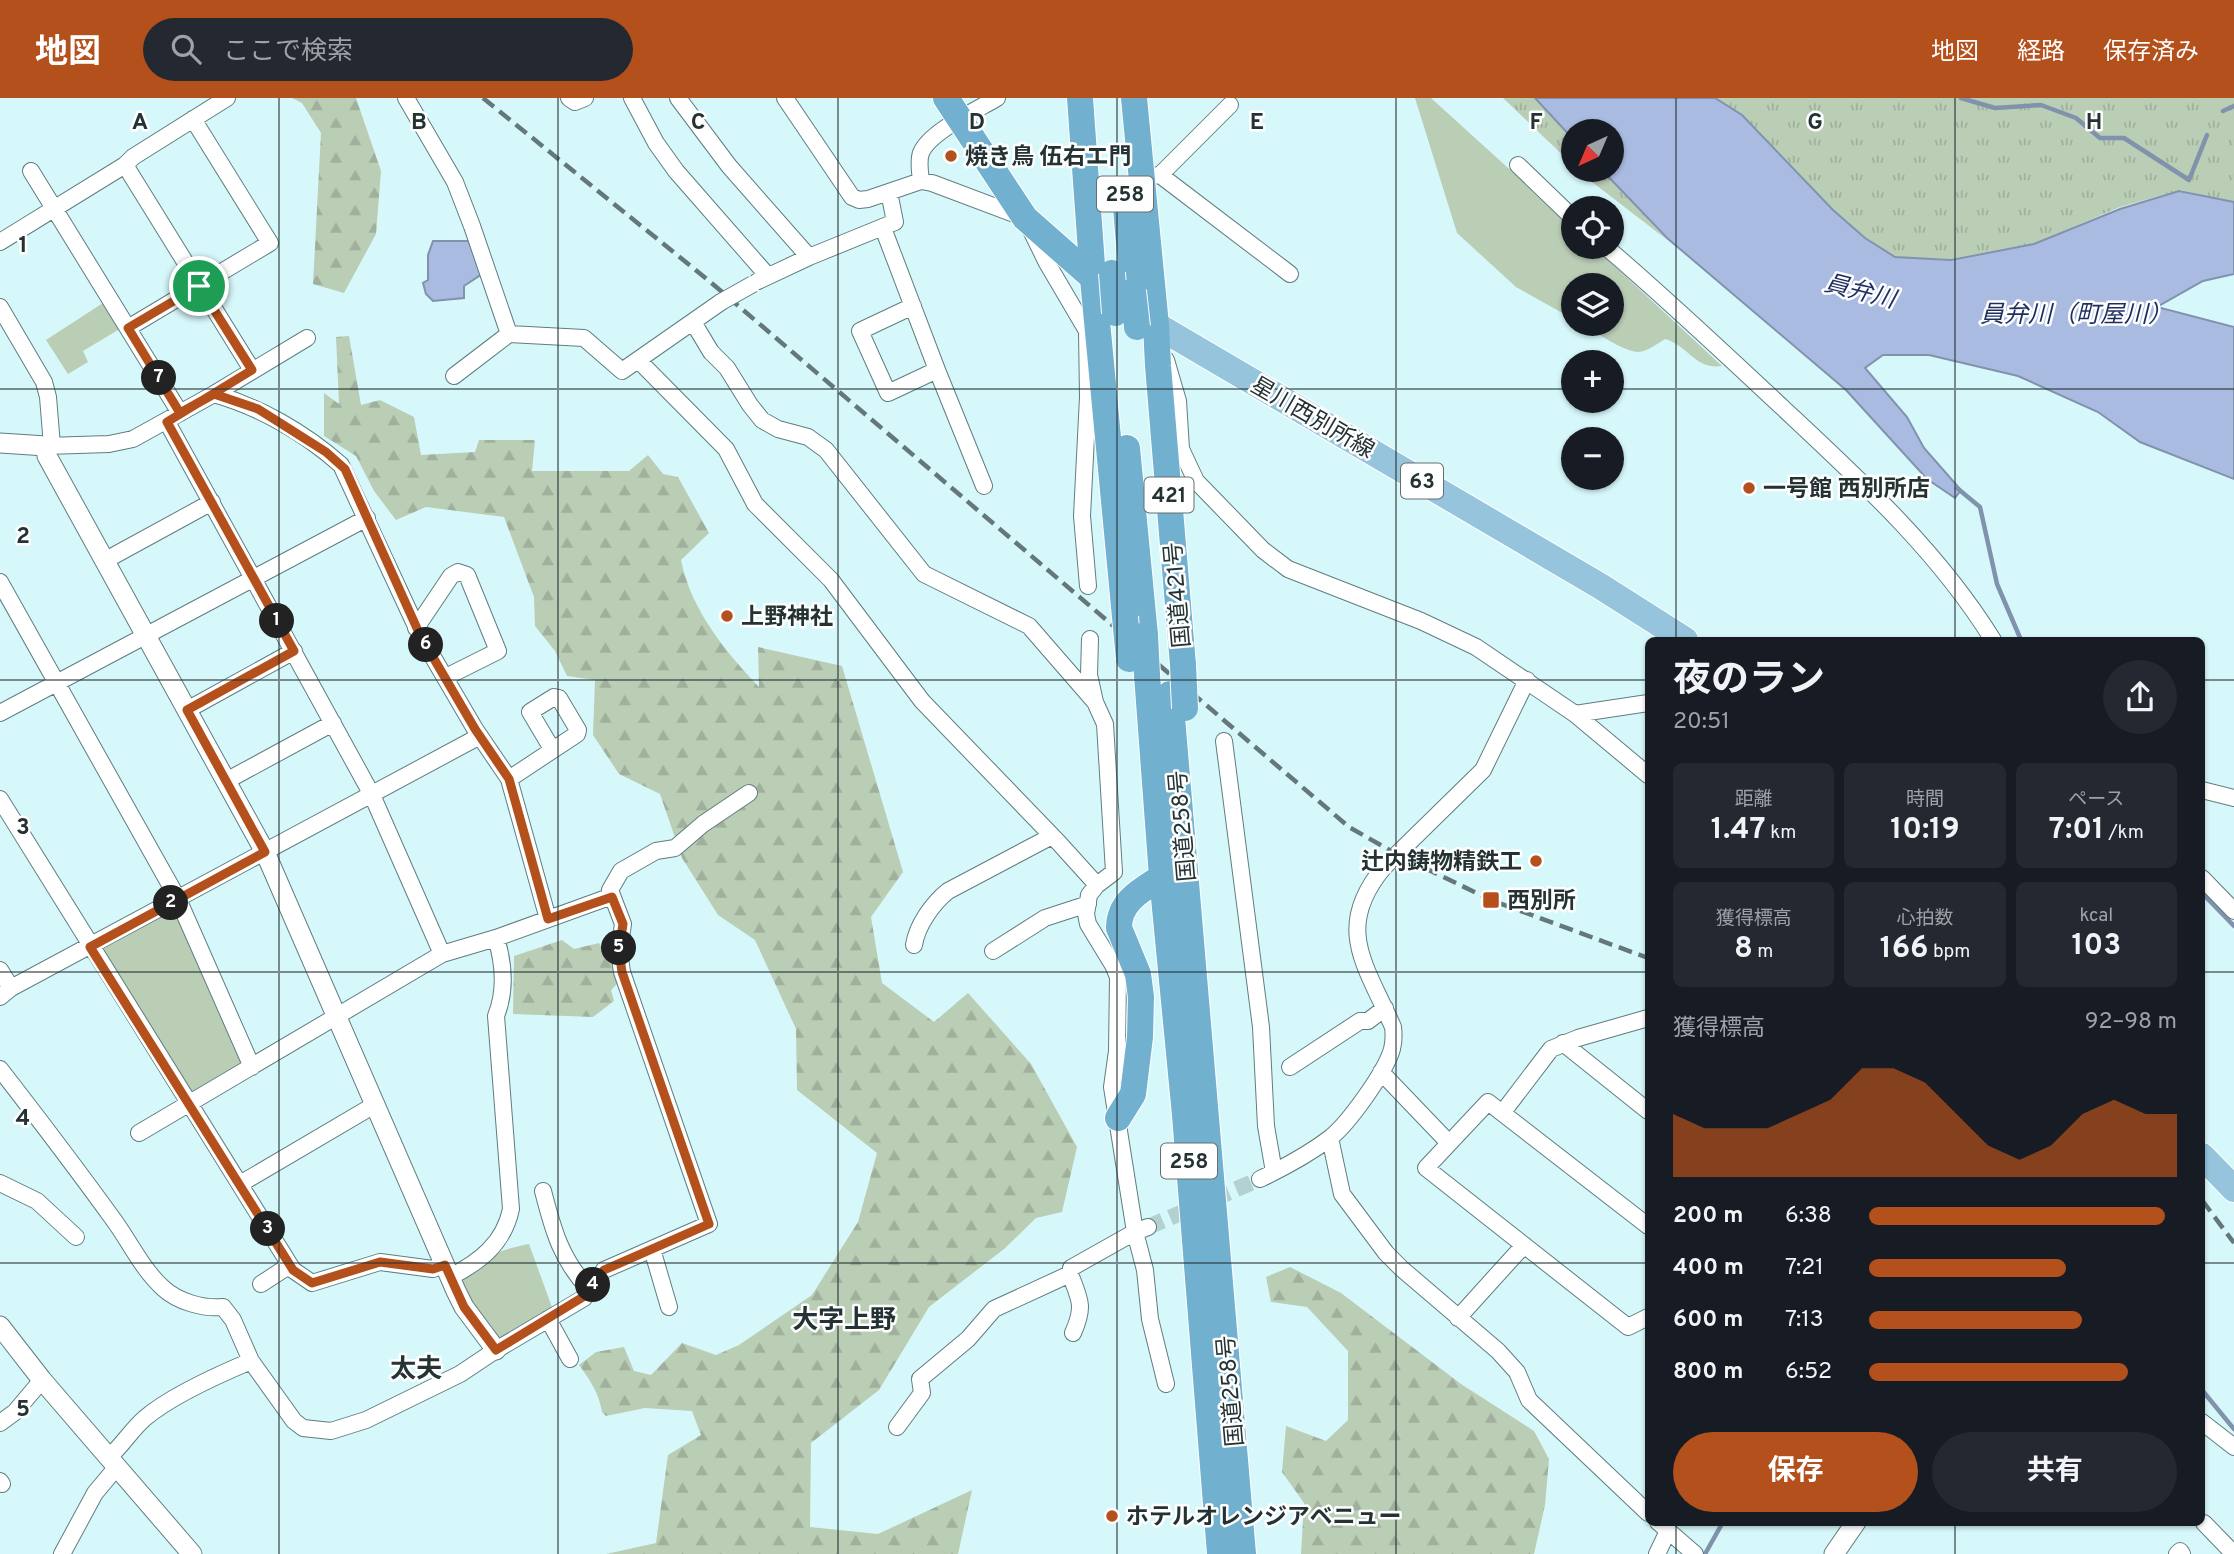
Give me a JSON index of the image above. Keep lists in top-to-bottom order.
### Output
{
  "streets": {
    "highway": ["258", "421", "国道258号"],
    "main road": ["星川西別所線", "63"]
  },
  "crossings": [
    ["星川西別所線", "国道258号"],
    ["421", "国道258号"]
  ],
  "districts": ["大字上野", "太夫"],
  "water": ["員弁川", "員弁川（町屋川）"],
  "places": {
    "other": [
      "焼き鳥 伍右エ門",
      "一号館 西別所店",
      "上野神社",
      "辻内鋳物精鉄工",
      "ホテルオレンジアベニュー"
    ],
    "transit": ["西別所"]
  },
  "north": "bottom left",
  "page": {
    "header": "地図",
    "search": "ここで検索",
    "nav": ["地図", "経路", "保存済み"],
    "map_buttons": ["+", "−"],
    "pins": [
      "7",
      "1",
      "6",
      "2",
      "5",
      "3",
      "4"
    ],
    "heading": ["夜のラン", "20:51"],
    "stats": [
      ["距離", "1.47 km"],
      ["時間", "10:19"],
      ["ペース", "7:01 /km"],
      ["獲得標高", "8 m"],
      ["心拍数", "166 bpm"],
      ["kcal", "103"]
    ],
    "chart": ["獲得標高", "92–98 m"],
    "list": [
      {
        "name": "200 m",
        "note": "6:38"
      },
      {
        "name": "400 m",
        "note": "7:21"
      },
      {
        "name": "600 m",
        "note": "7:13"
      },
      {
        "name": "800 m",
        "note": "6:52"
      }
    ],
    "buttons": ["保存", "共有"]
  },
  "grid": {
    "columns": [
      "A",
      "B",
      "C",
      "D",
      "E",
      "F",
      "G",
      "H"
    ],
    "rows": [
      "1",
      "2",
      "3",
      "4",
      "5"
    ]
  }
}
